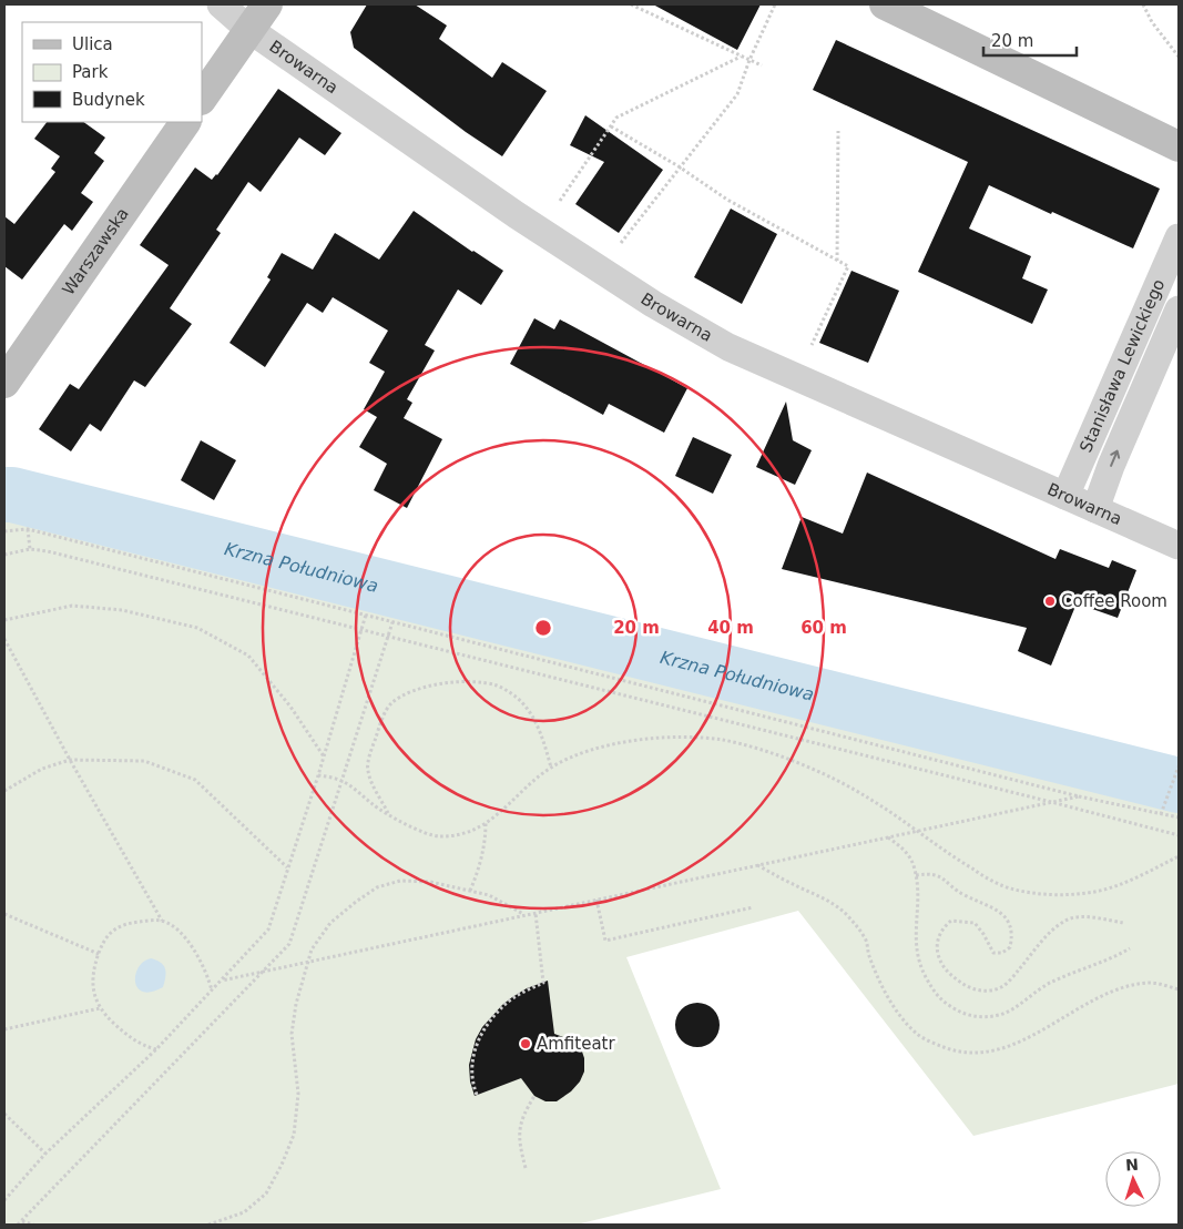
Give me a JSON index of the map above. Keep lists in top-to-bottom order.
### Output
{
  "streets": {
    "main road": ["Warszawska"],
    "street": ["Browarna", "Stanisława Lewickiego"]
  },
  "crossings": [
    ["Browarna", "Stanisława Lewickiego"]
  ],
  "water": ["Krzna Południowa"],
  "places": ["Coffee Room", "Amfiteatr"],
  "legend": ["Ulica", "Park", "Budynek"],
  "scale_bar": "20 m",
  "north": "top",
  "rings": ["20 m", "40 m", "60 m"]
}
